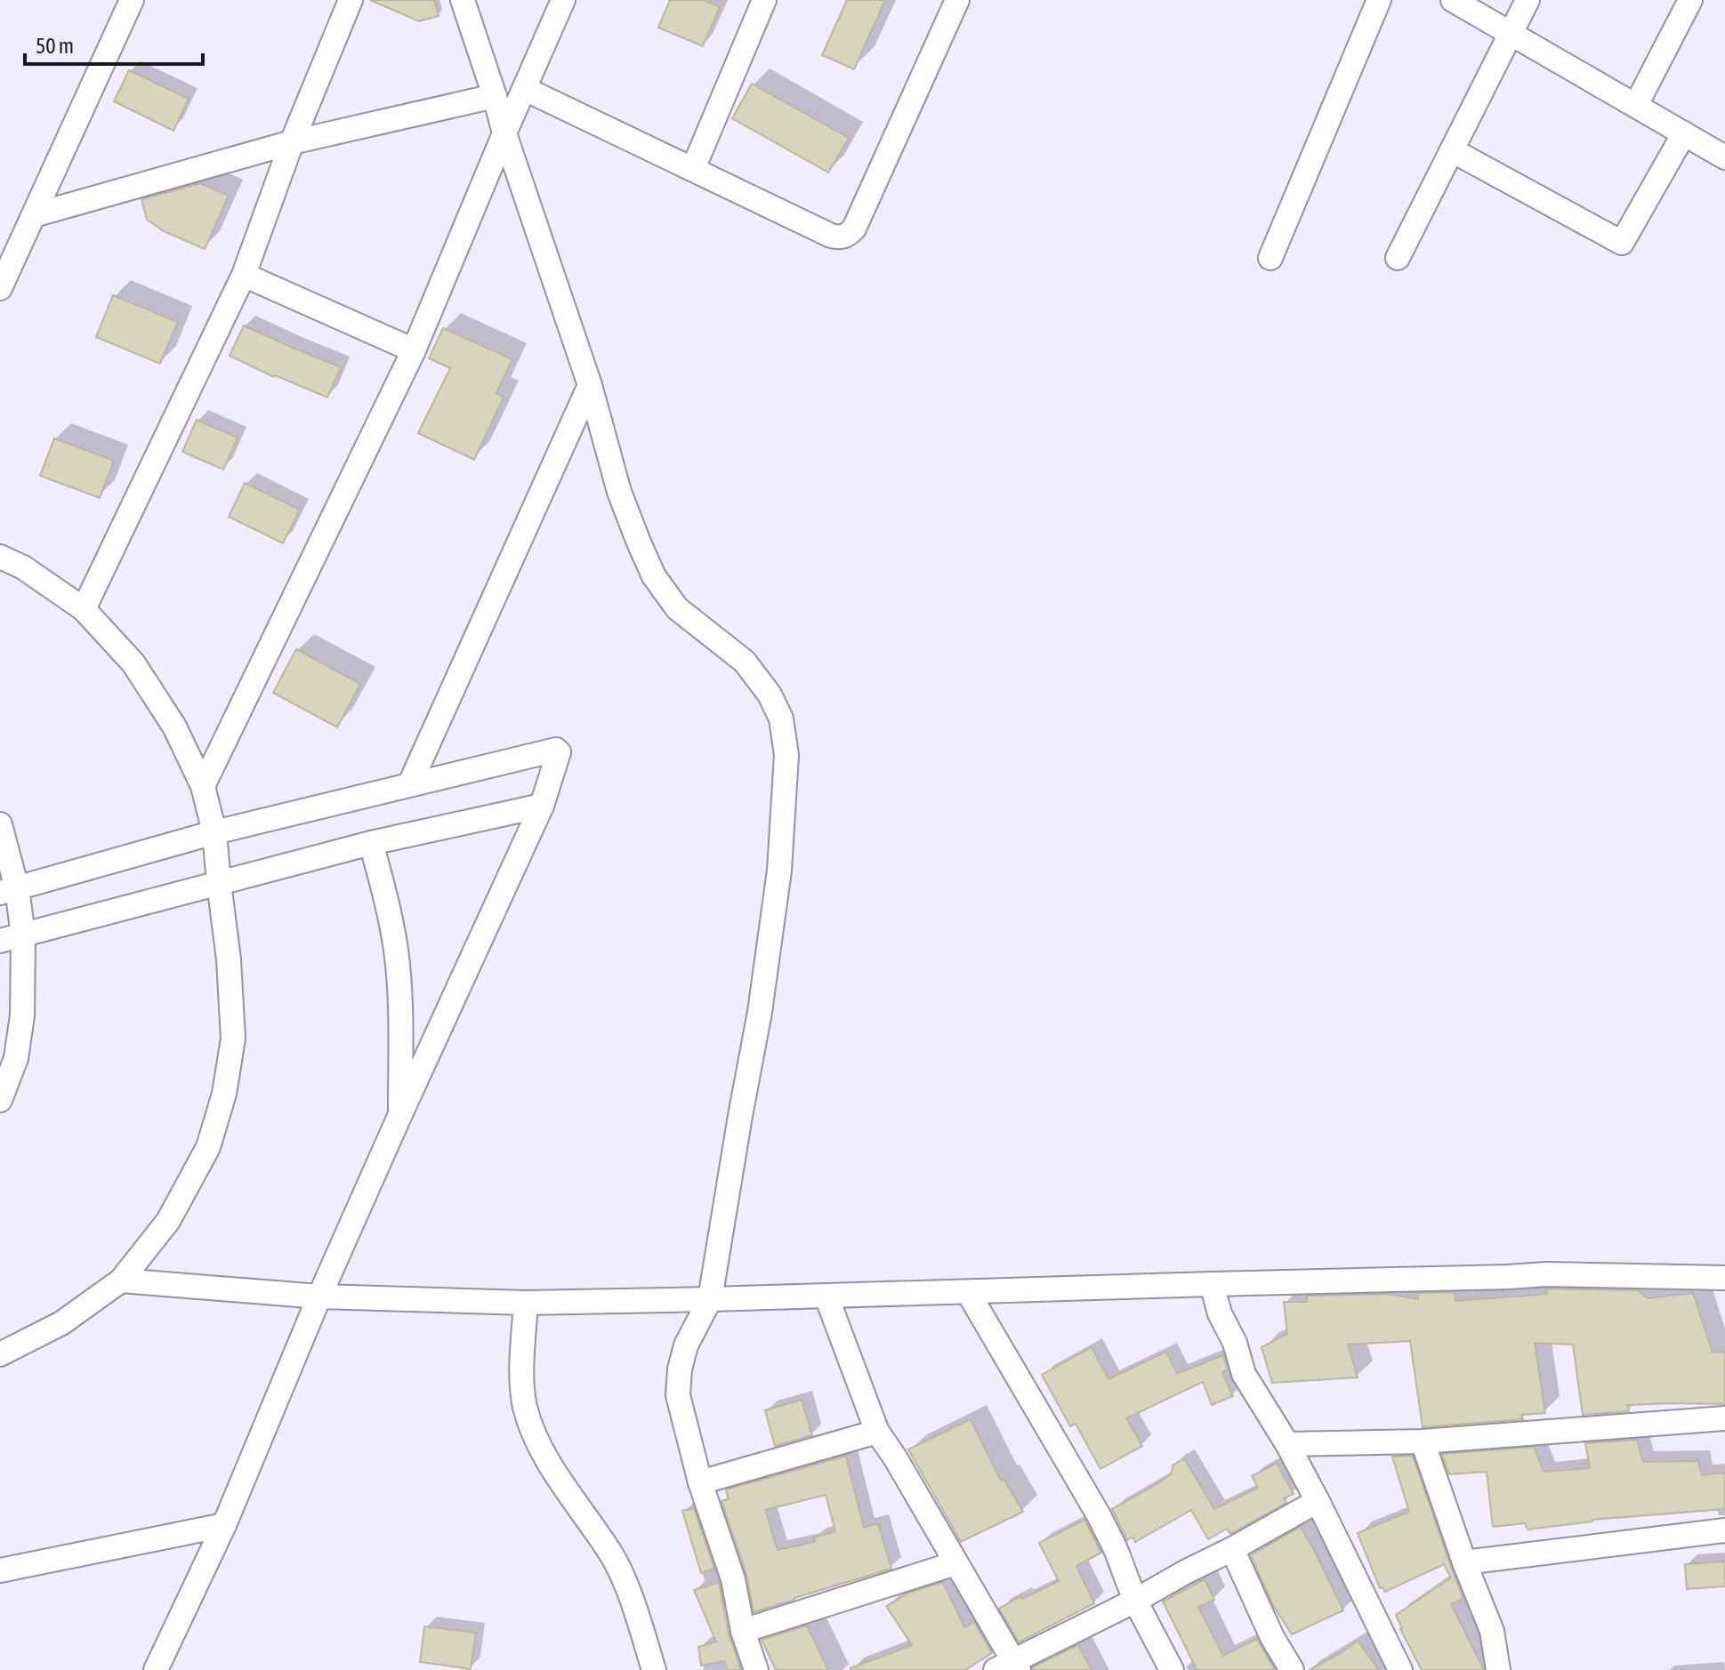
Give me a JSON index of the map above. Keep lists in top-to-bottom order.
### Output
{
  "scale_bar": "50 m"
}
